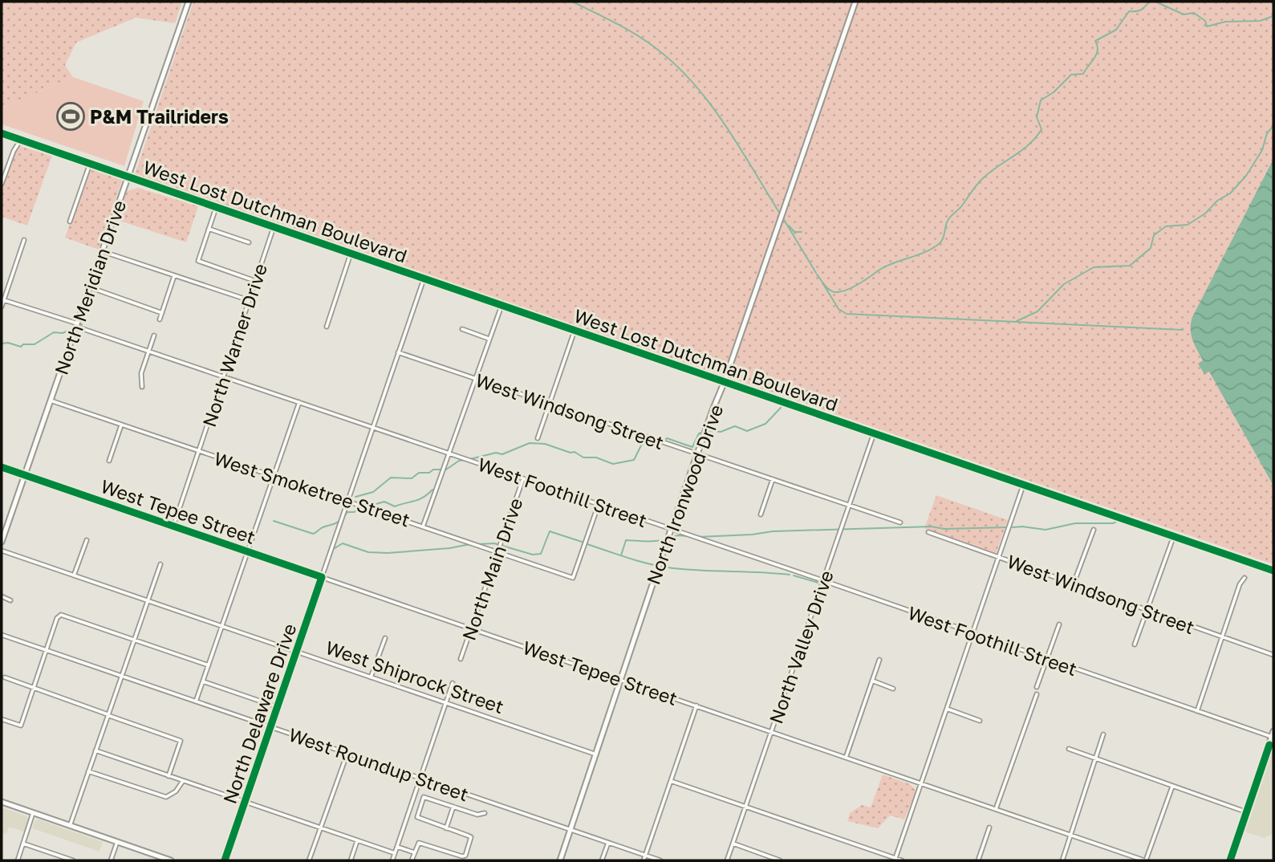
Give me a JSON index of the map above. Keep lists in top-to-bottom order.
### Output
{
  "streets": {
    "street": [
      "West Lost Dutchman Boulevard",
      "North Meridian Drive",
      "North Warner Drive",
      "West Windsong Street",
      "West Smoketree Street",
      "West Foothill Street",
      "North Ironwood Drive",
      "West Tepee Street",
      "North Main Drive",
      "North Valley Drive",
      "West Shiprock Street",
      "North Delaware Drive",
      "West Roundup Street"
    ]
  },
  "crossings": [
    ["West Lost Dutchman Boulevard", "North Meridian Drive"],
    ["West Lost Dutchman Boulevard", "North Warner Drive"],
    ["West Lost Dutchman Boulevard", "North Ironwood Drive"],
    ["West Lost Dutchman Boulevard", "North Valley Drive"],
    ["West Lost Dutchman Boulevard", "North Delaware Drive"],
    ["North Meridian Drive", "West Smoketree Street"],
    ["North Meridian Drive", "West Foothill Street"],
    ["North Meridian Drive", "West Tepee Street"],
    ["North Warner Drive", "West Smoketree Street"],
    ["North Warner Drive", "West Foothill Street"],
    ["North Warner Drive", "West Tepee Street"],
    ["West Windsong Street", "North Ironwood Drive"],
    ["West Windsong Street", "North Valley Drive"],
    ["West Windsong Street", "North Delaware Drive"],
    ["West Smoketree Street", "West Foothill Street"],
    ["West Smoketree Street", "North Main Drive"],
    ["West Smoketree Street", "North Delaware Drive"],
    ["West Foothill Street", "North Ironwood Drive"],
    ["West Foothill Street", "North Main Drive"],
    ["West Foothill Street", "North Valley Drive"],
    ["West Foothill Street", "North Delaware Drive"],
    ["North Ironwood Drive", "West Tepee Street"],
    ["North Ironwood Drive", "West Shiprock Street"],
    ["North Ironwood Drive", "West Roundup Street"],
    ["West Tepee Street", "North Main Drive"],
    ["West Tepee Street", "North Valley Drive"],
    ["West Tepee Street", "North Delaware Drive"],
    ["West Shiprock Street", "North Delaware Drive"],
    ["North Delaware Drive", "West Roundup Street"]
  ],
  "places": {
    "sports": ["P&M Trailriders"]
  }
}
